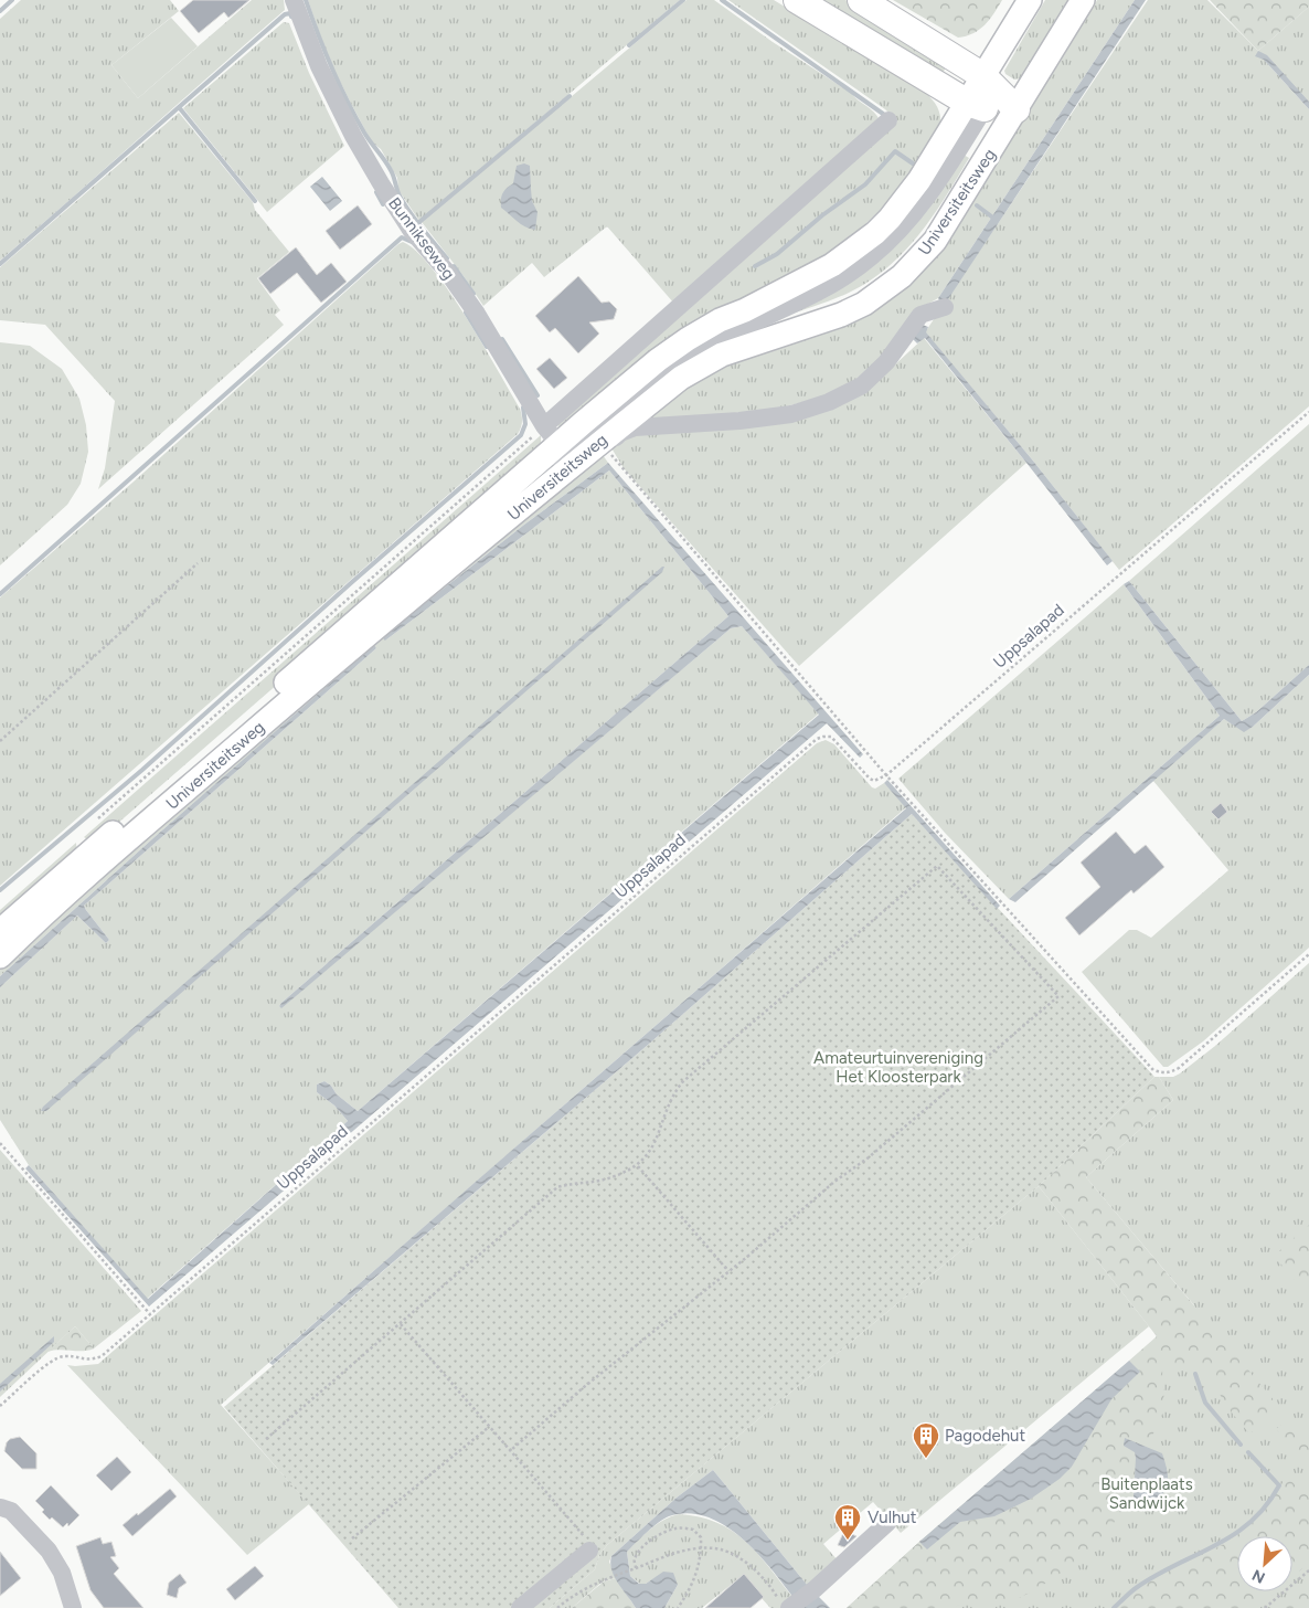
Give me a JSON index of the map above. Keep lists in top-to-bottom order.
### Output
{
  "streets": {
    "main road": ["Universiteitsweg"],
    "street": ["Bunnikseweg"],
    "path": ["Uppsalapad"]
  },
  "crossings": [
    ["Universiteitsweg", "Bunnikseweg"]
  ],
  "parks": ["Amateurtuinvereniging Het Kloosterpark", "Buitenplaats Sandwijck"],
  "places": {
    "building": ["Pagodehut", "Vulhut"]
  },
  "north": "bottom left"
}
